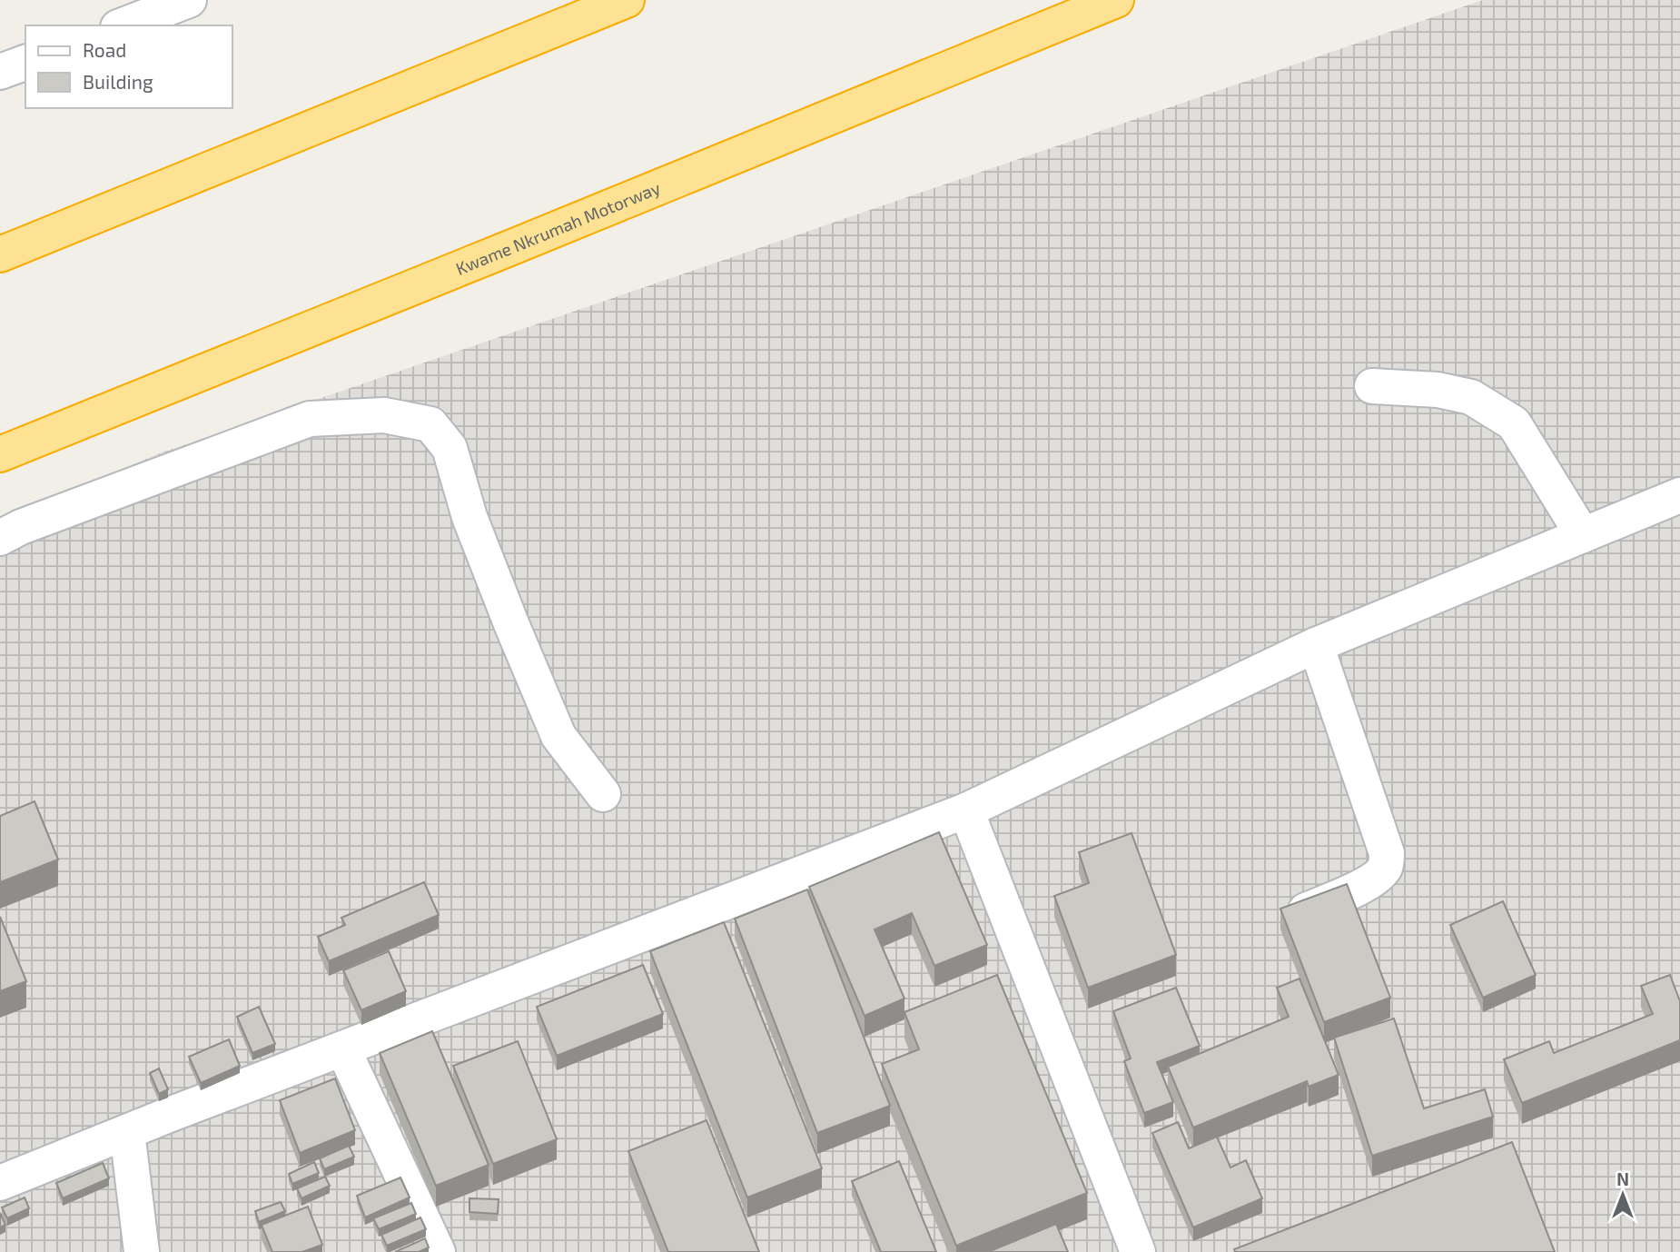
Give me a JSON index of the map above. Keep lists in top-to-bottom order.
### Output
{
  "streets": {
    "highway": ["Kwame Nkrumah Motorway"]
  },
  "legend": ["Road", "Building"],
  "north": "top"
}
